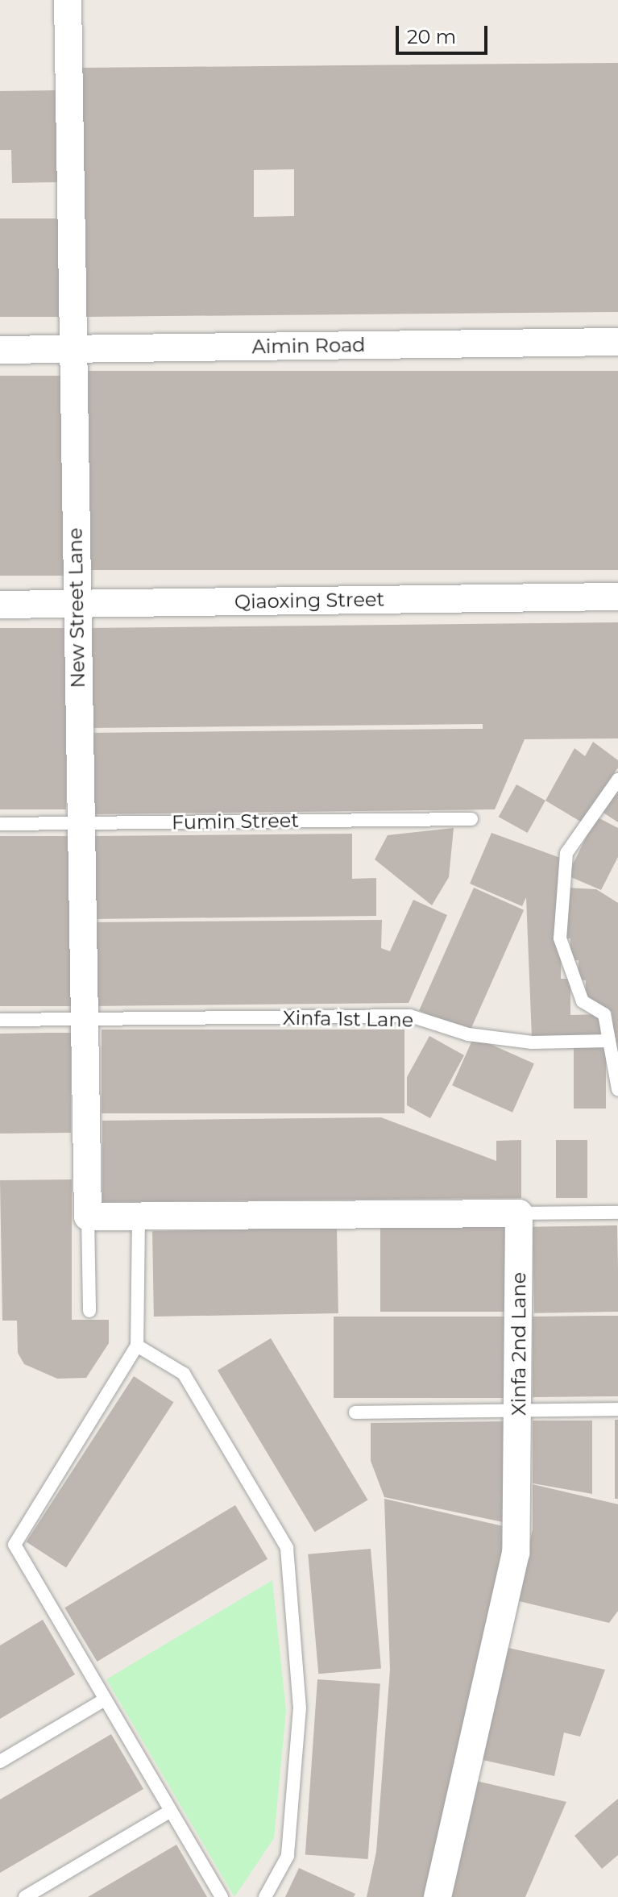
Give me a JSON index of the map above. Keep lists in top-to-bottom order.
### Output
{
  "streets": {
    "street": [
      "Aimin Road",
      "Qiaoxing Street",
      "New Street Lane",
      "Xinfa 2nd Lane"
    ],
    "lane": ["Fumin Street", "Xinfa 1st Lane"]
  },
  "crossings": [
    ["Aimin Road", "New Street Lane"],
    ["Qiaoxing Street", "New Street Lane"],
    ["New Street Lane", "Fumin Street"],
    ["New Street Lane", "Xinfa 1st Lane"]
  ],
  "scale_bar": "20 m"
}
